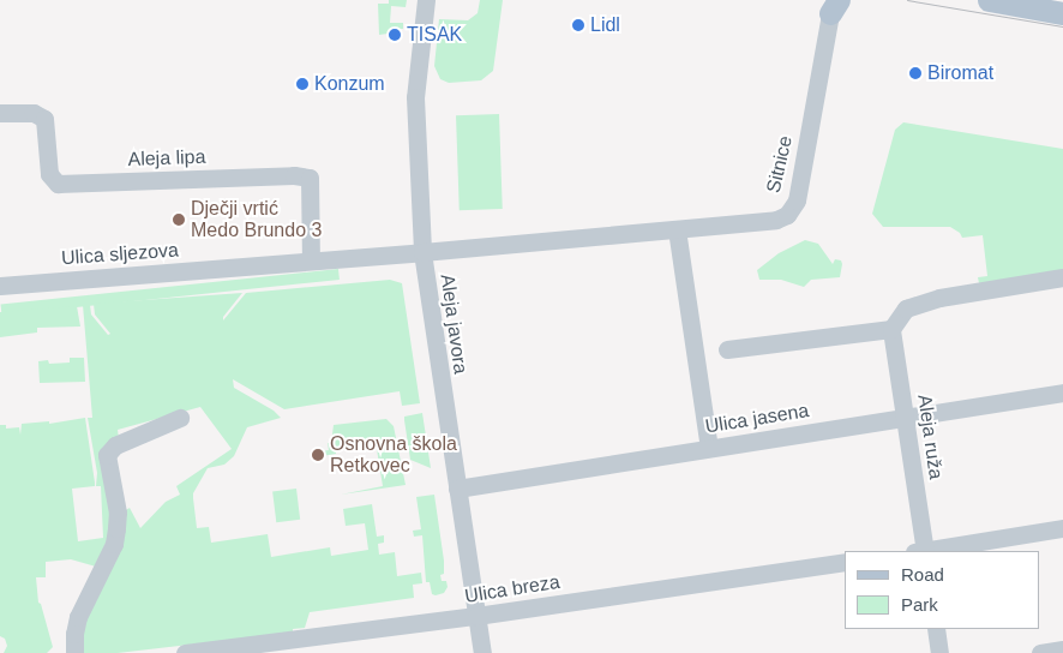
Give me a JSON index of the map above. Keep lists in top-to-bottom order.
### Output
{
  "streets": {
    "street": [
      "Aleja lipa",
      "Sitnice",
      "Ulica sljezova",
      "Aleja javora",
      "Ulica jasena",
      "Aleja ruža",
      "Ulica breza"
    ]
  },
  "crossings": [
    ["Aleja lipa", "Ulica sljezova"],
    ["Sitnice", "Ulica sljezova"],
    ["Sitnice", "Aleja javora"],
    ["Ulica sljezova", "Aleja javora"],
    ["Aleja javora", "Ulica jasena"],
    ["Aleja javora", "Ulica breza"],
    ["Ulica jasena", "Aleja ruža"]
  ],
  "places": [
    "Lidl",
    "TISAK",
    "Biromat",
    "Konzum",
    "Dječji vrtić Medo Brundo 3",
    "Osnovna škola Retkovec"
  ],
  "legend": ["Road", "Park"]
}
